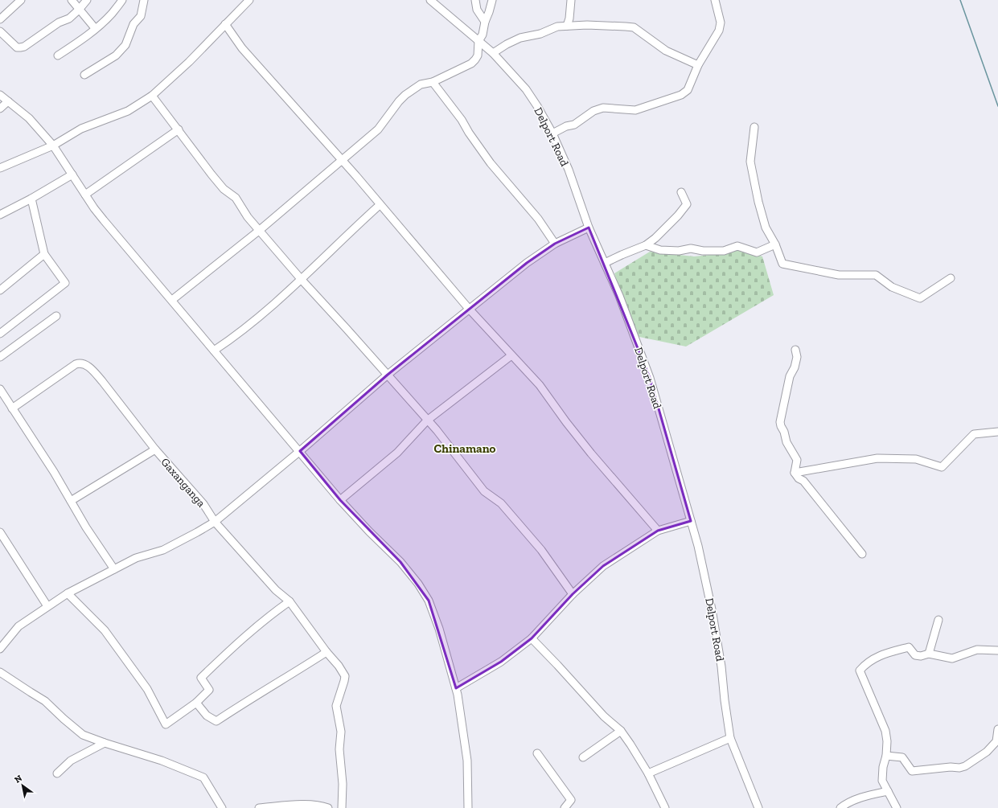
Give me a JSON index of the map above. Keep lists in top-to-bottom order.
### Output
{
  "streets": {
    "street": ["Delport Road", "Gaxanganga"]
  },
  "districts": ["Chinamano"],
  "north": "top left"
}
